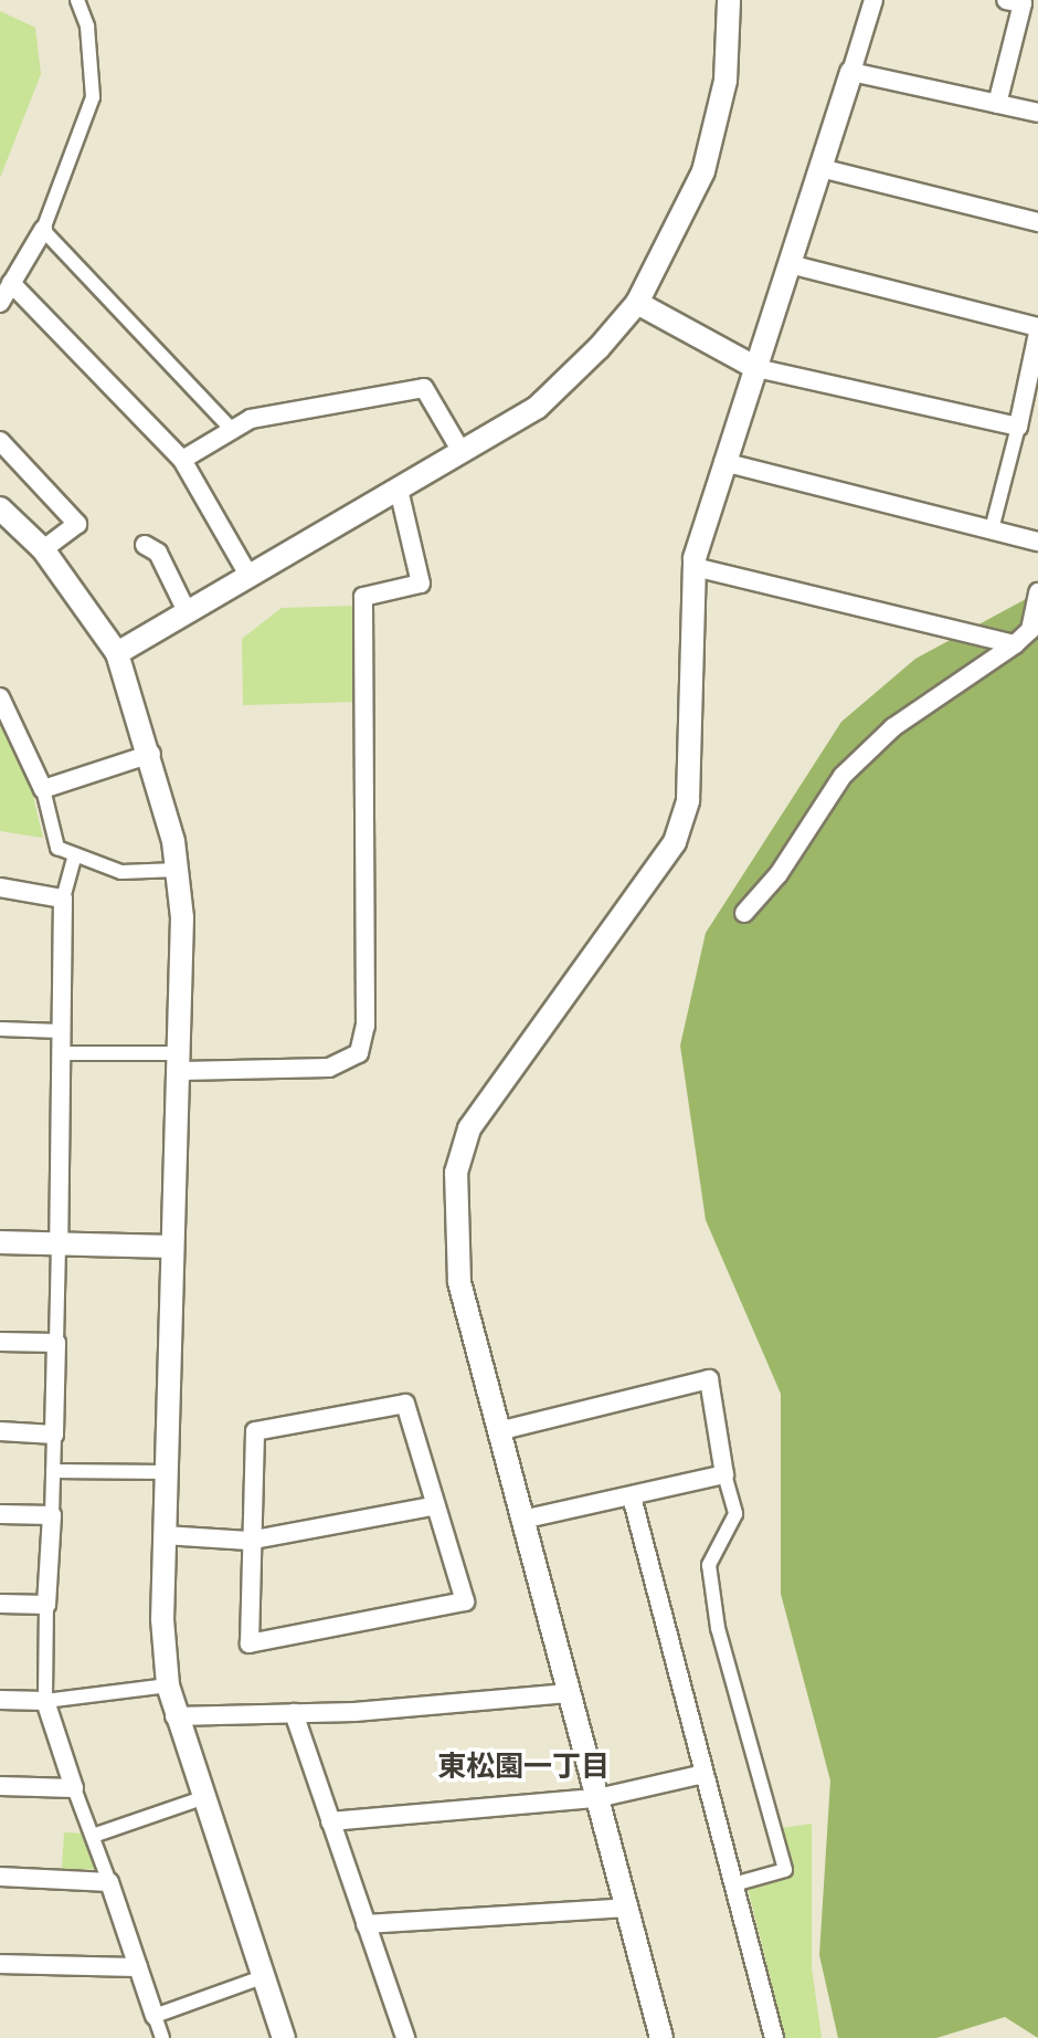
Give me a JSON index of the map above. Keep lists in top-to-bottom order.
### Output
{
  "districts": ["東松園一丁目"]
}
